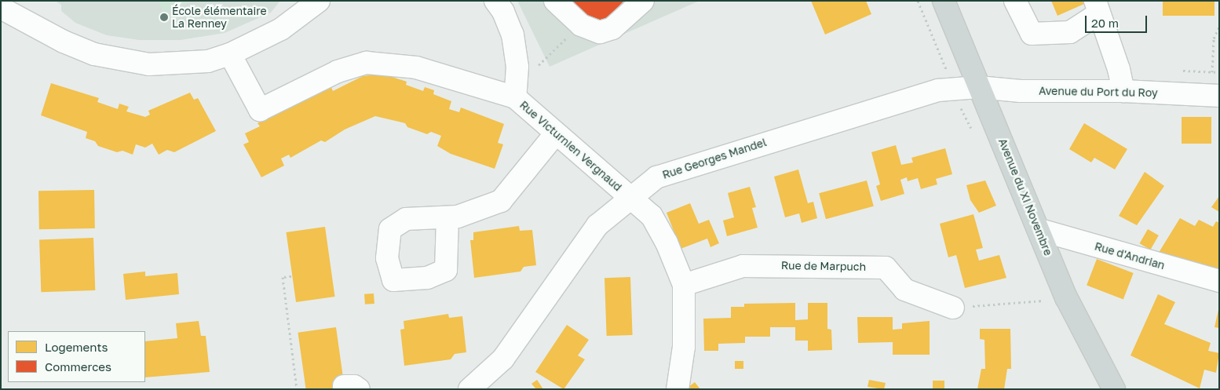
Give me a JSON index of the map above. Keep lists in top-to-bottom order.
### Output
{
  "streets": {
    "main road": ["Avenue du XI Novembre"],
    "street": [
      "Avenue du Port du Roy",
      "Rue Victurnien Vergnaud",
      "Rue Georges Mandel",
      "Rue d'Andrian",
      "Rue de Marpuch"
    ]
  },
  "crossings": [
    ["Avenue du Port du Roy", "Rue Georges Mandel"],
    ["Avenue du Port du Roy", "Avenue du XI Novembre"],
    ["Rue Victurnien Vergnaud", "Rue Georges Mandel"],
    ["Rue Georges Mandel", "Avenue du XI Novembre"],
    ["Avenue du XI Novembre", "Rue d'Andrian"]
  ],
  "places": ["École élémentaire La Renney"],
  "legend": ["Logements", "Commerces"],
  "scale_bar": "20 m"
}
